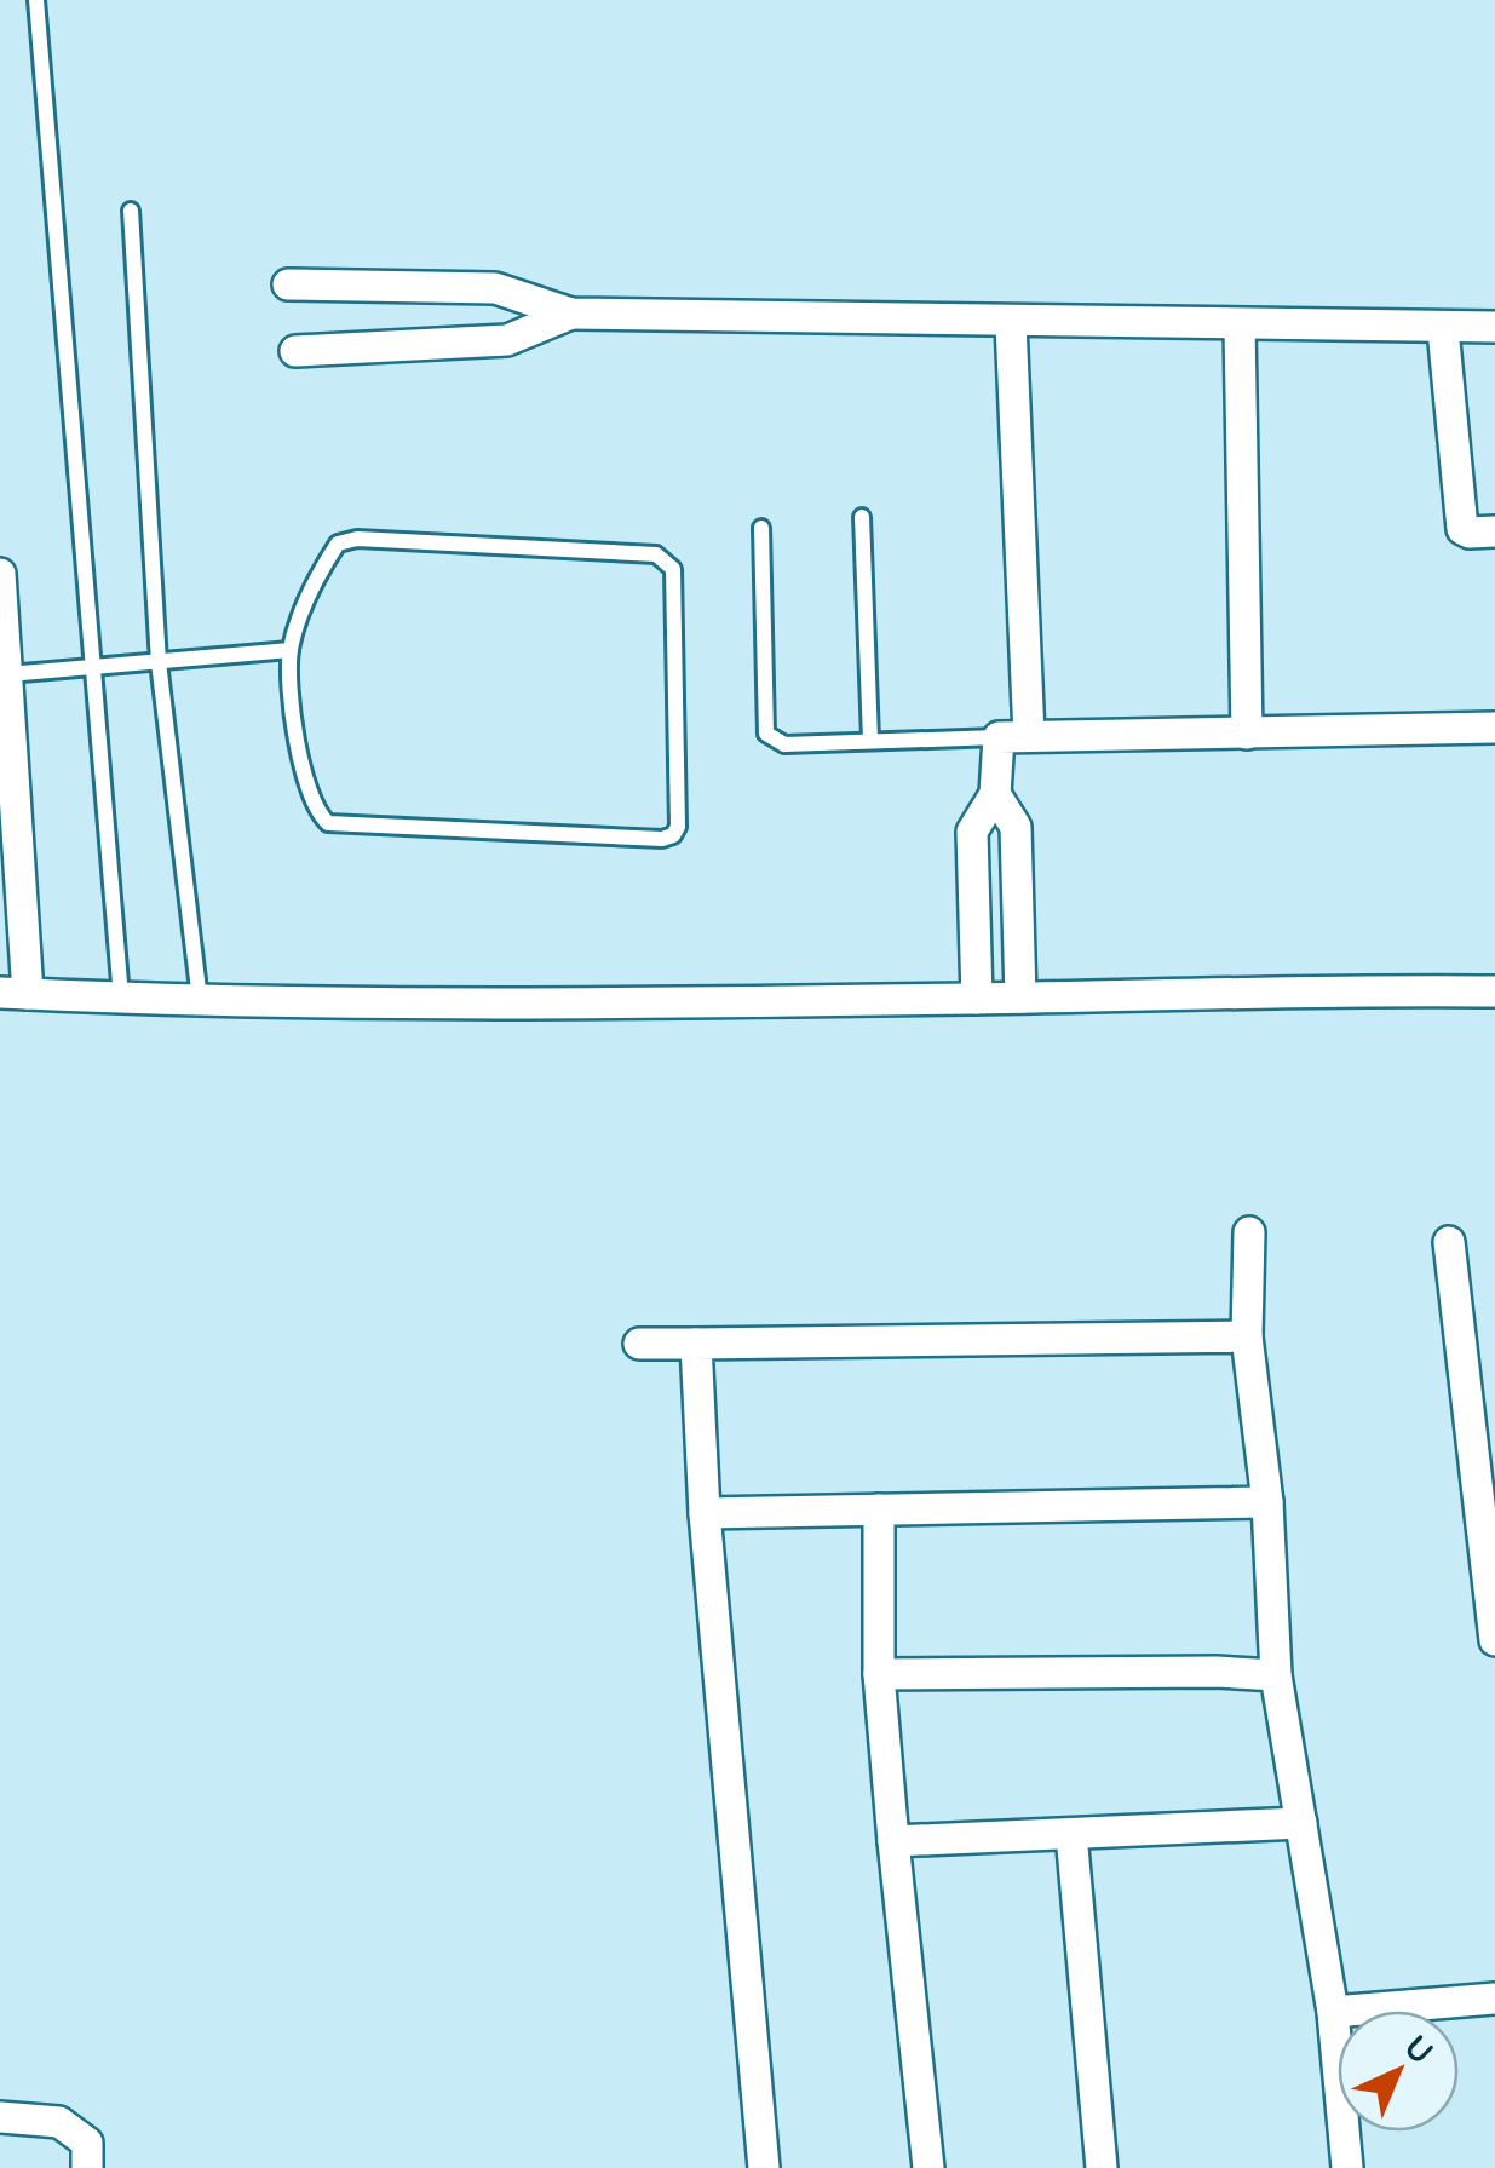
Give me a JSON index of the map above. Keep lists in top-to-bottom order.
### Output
{
  "north": "top right"
}
